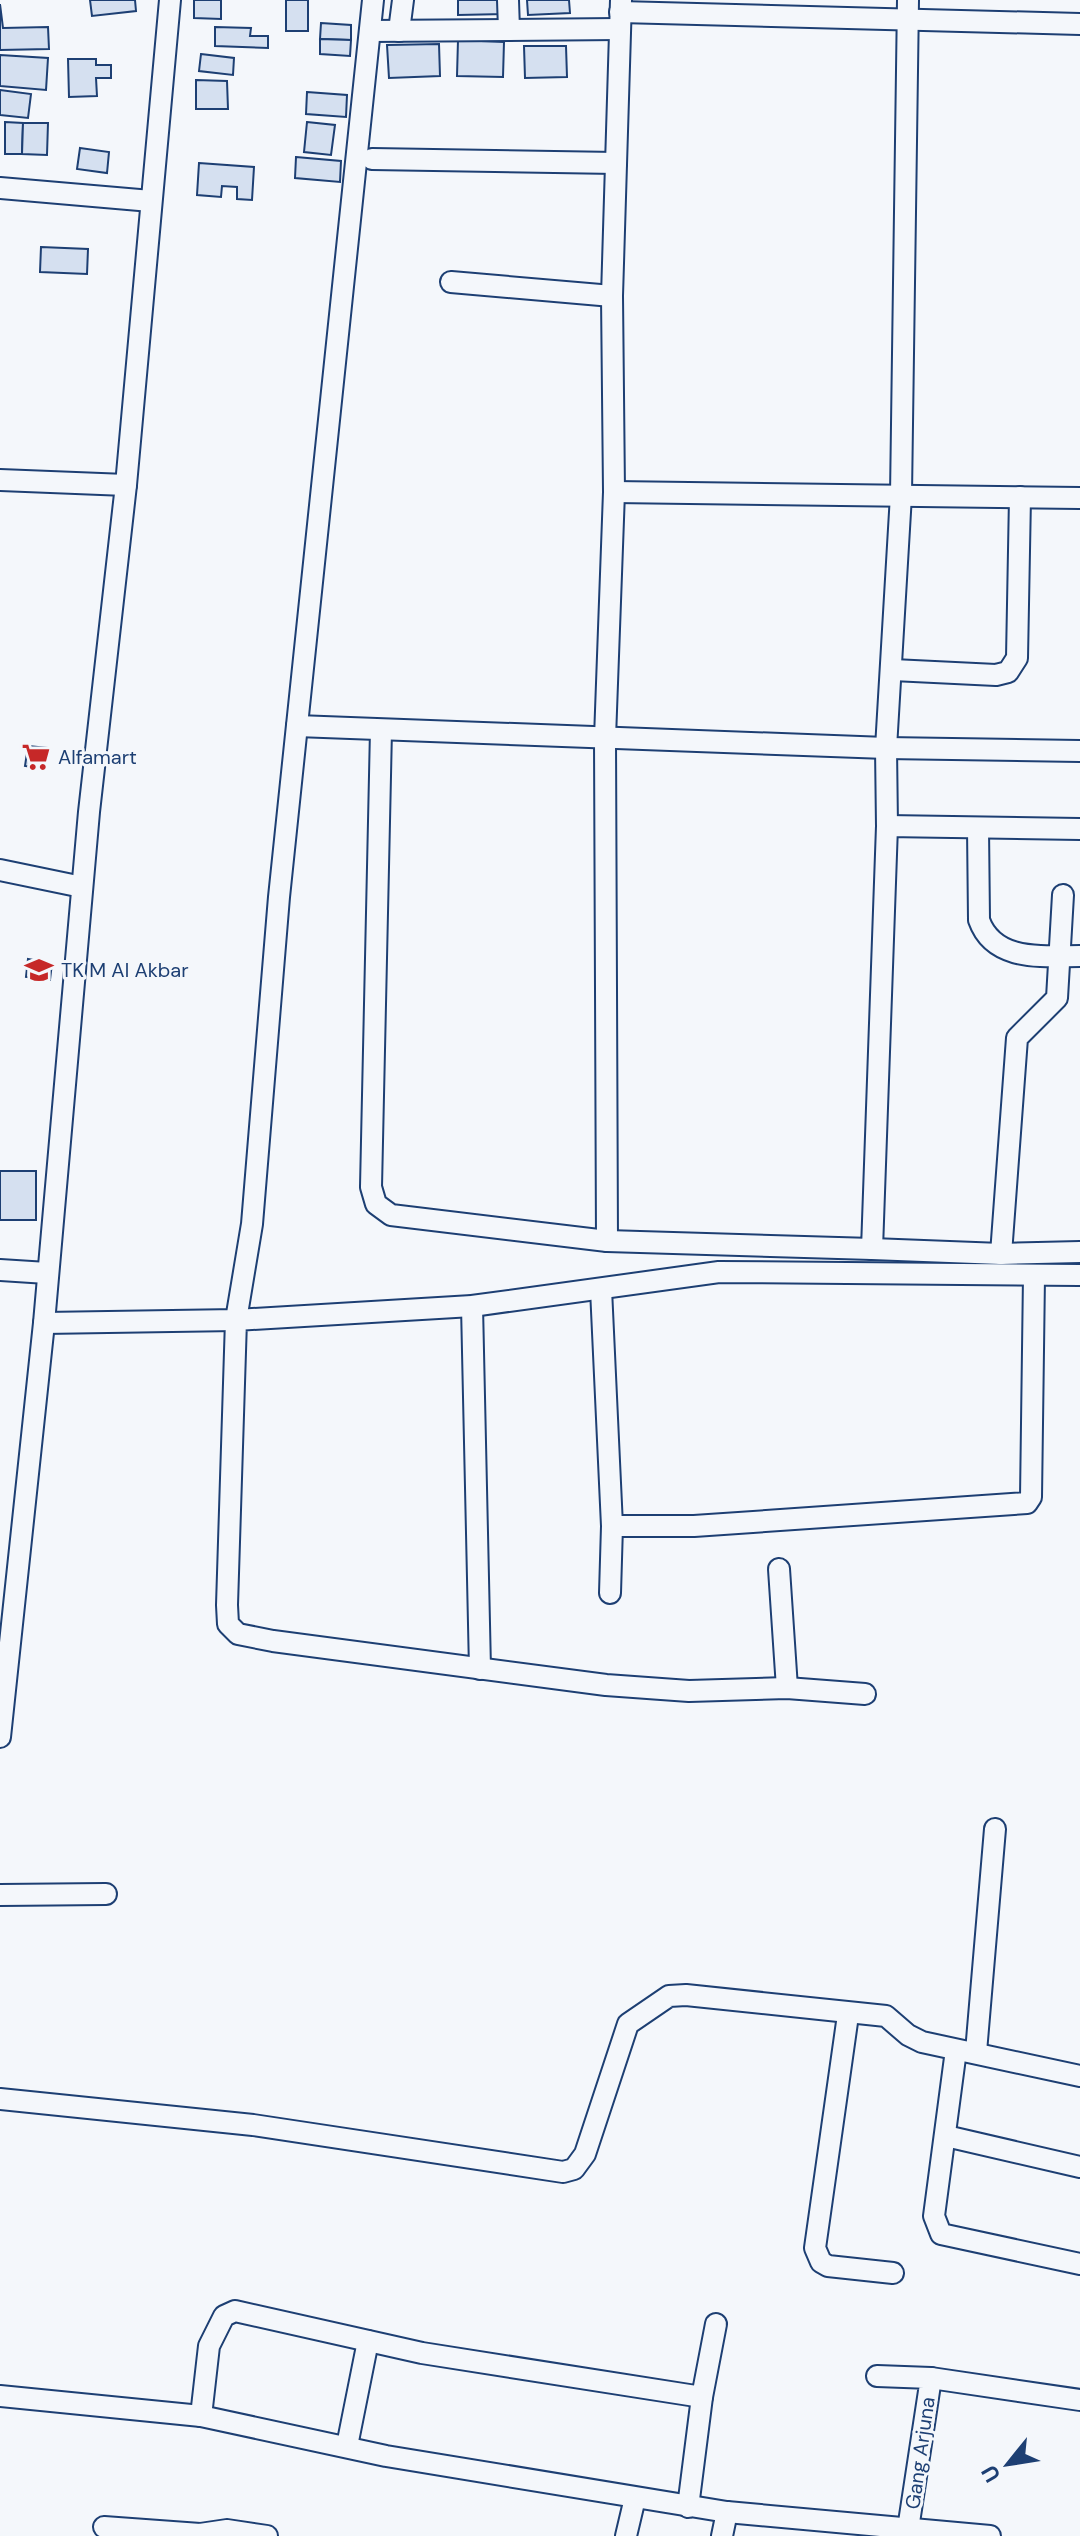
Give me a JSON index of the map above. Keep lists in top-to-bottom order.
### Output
{
  "streets": {
    "street": ["Gang Arjuna"]
  },
  "places": {
    "supermarket": ["Alfamart"],
    "school or university": ["TK M Al Akbar"]
  },
  "north": "bottom left"
}
